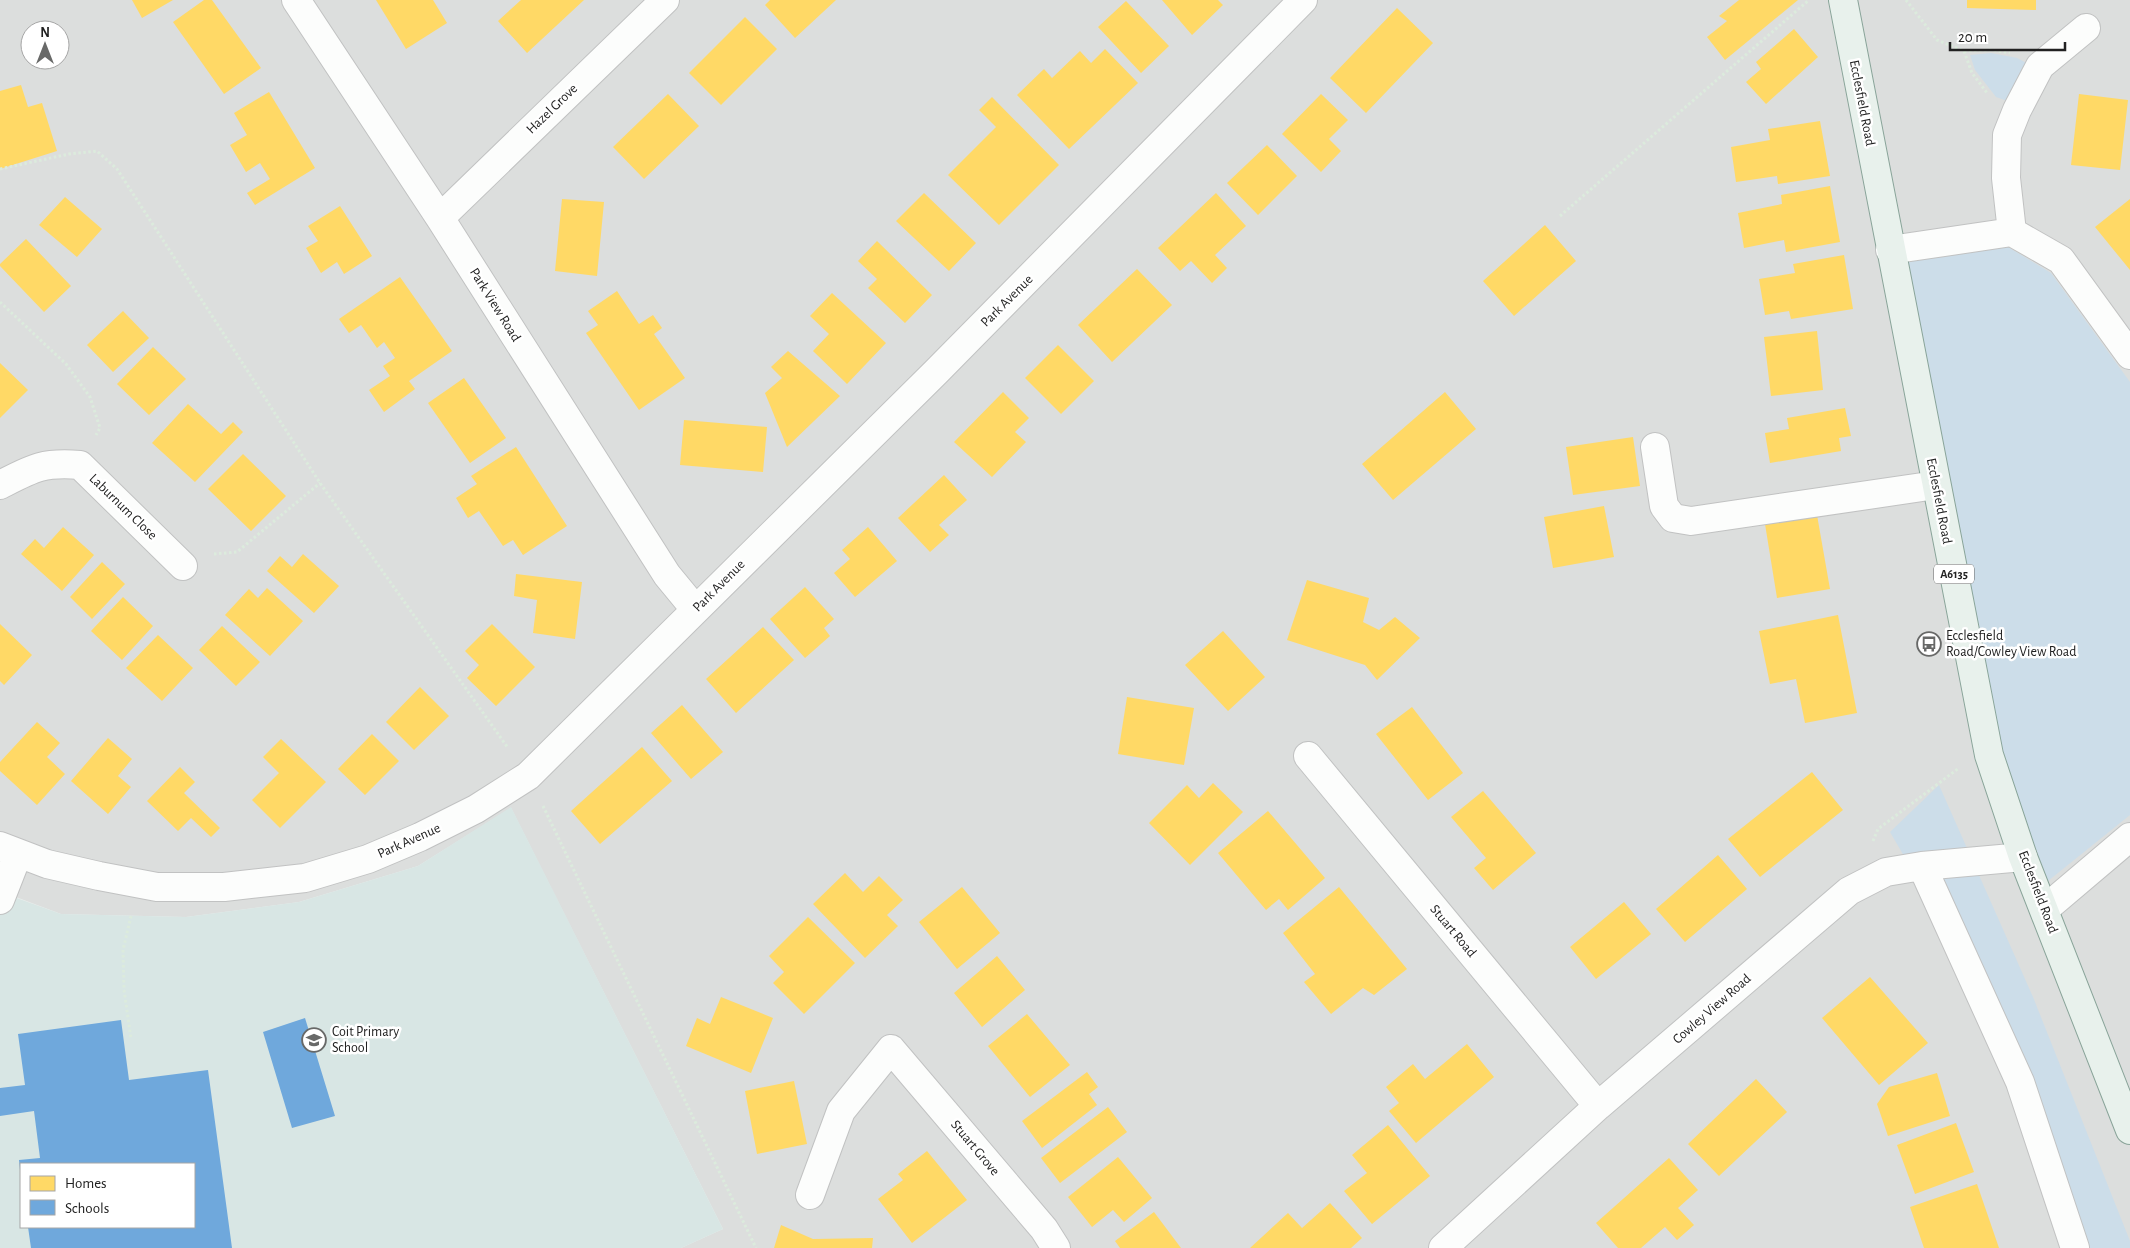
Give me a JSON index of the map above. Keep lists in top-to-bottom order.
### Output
{
  "streets": {
    "main road": ["Ecclesfield Road", "A6135"],
    "street": [
      "Hazel Grove",
      "Park Avenue",
      "Park View Road",
      "Laburnum Close",
      "Stuart Road",
      "Cowley View Road",
      "Stuart Grove"
    ]
  },
  "crossings": [
    ["Ecclesfield Road", "Cowley View Road"],
    ["Hazel Grove", "Park View Road"],
    ["Park Avenue", "Park View Road"],
    ["Stuart Road", "Cowley View Road"]
  ],
  "places": {
    "bus stop": ["Ecclesfield Road/Cowley View Road"],
    "school or university": ["Coit Primary School"]
  },
  "legend": ["Homes", "Schools"],
  "scale_bar": "20 m",
  "north": "top"
}
